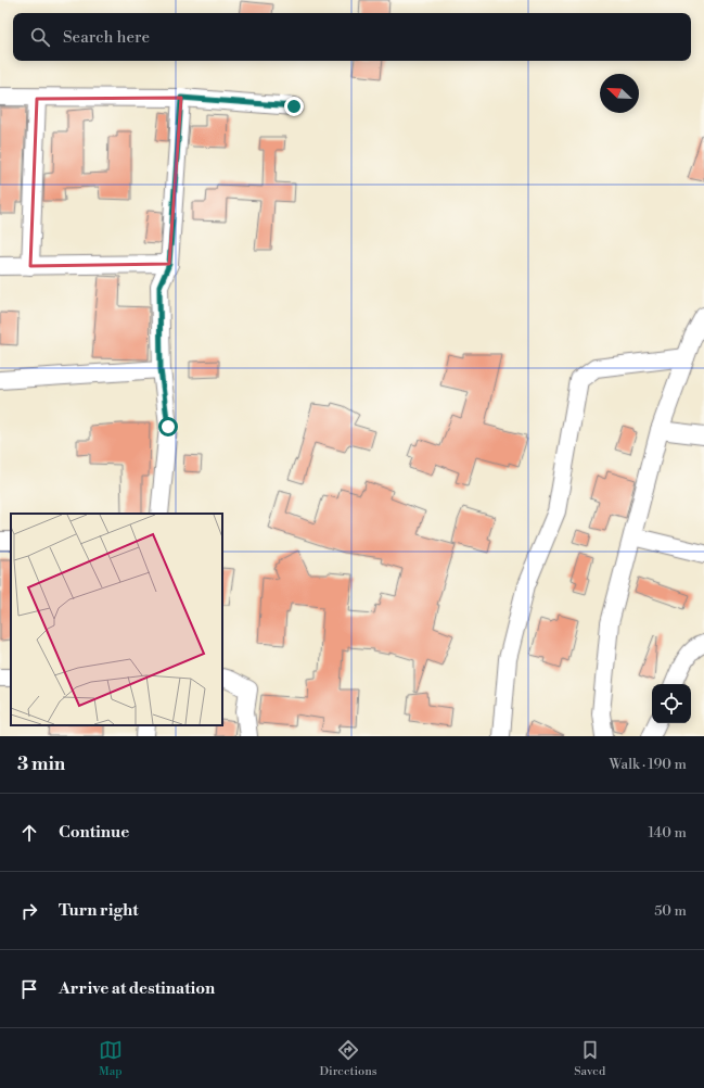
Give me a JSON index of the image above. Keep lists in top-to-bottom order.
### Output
{
  "north": "top left",
  "page": {
    "search": "Search here",
    "heading": ["3 min", "Walk · 190 m"],
    "list": [
      ["Continue", "140 m"],
      ["Turn right", "50 m"],
      "Arrive at destination"
    ],
    "nav": ["Map", "Directions", "Saved"]
  }
}
